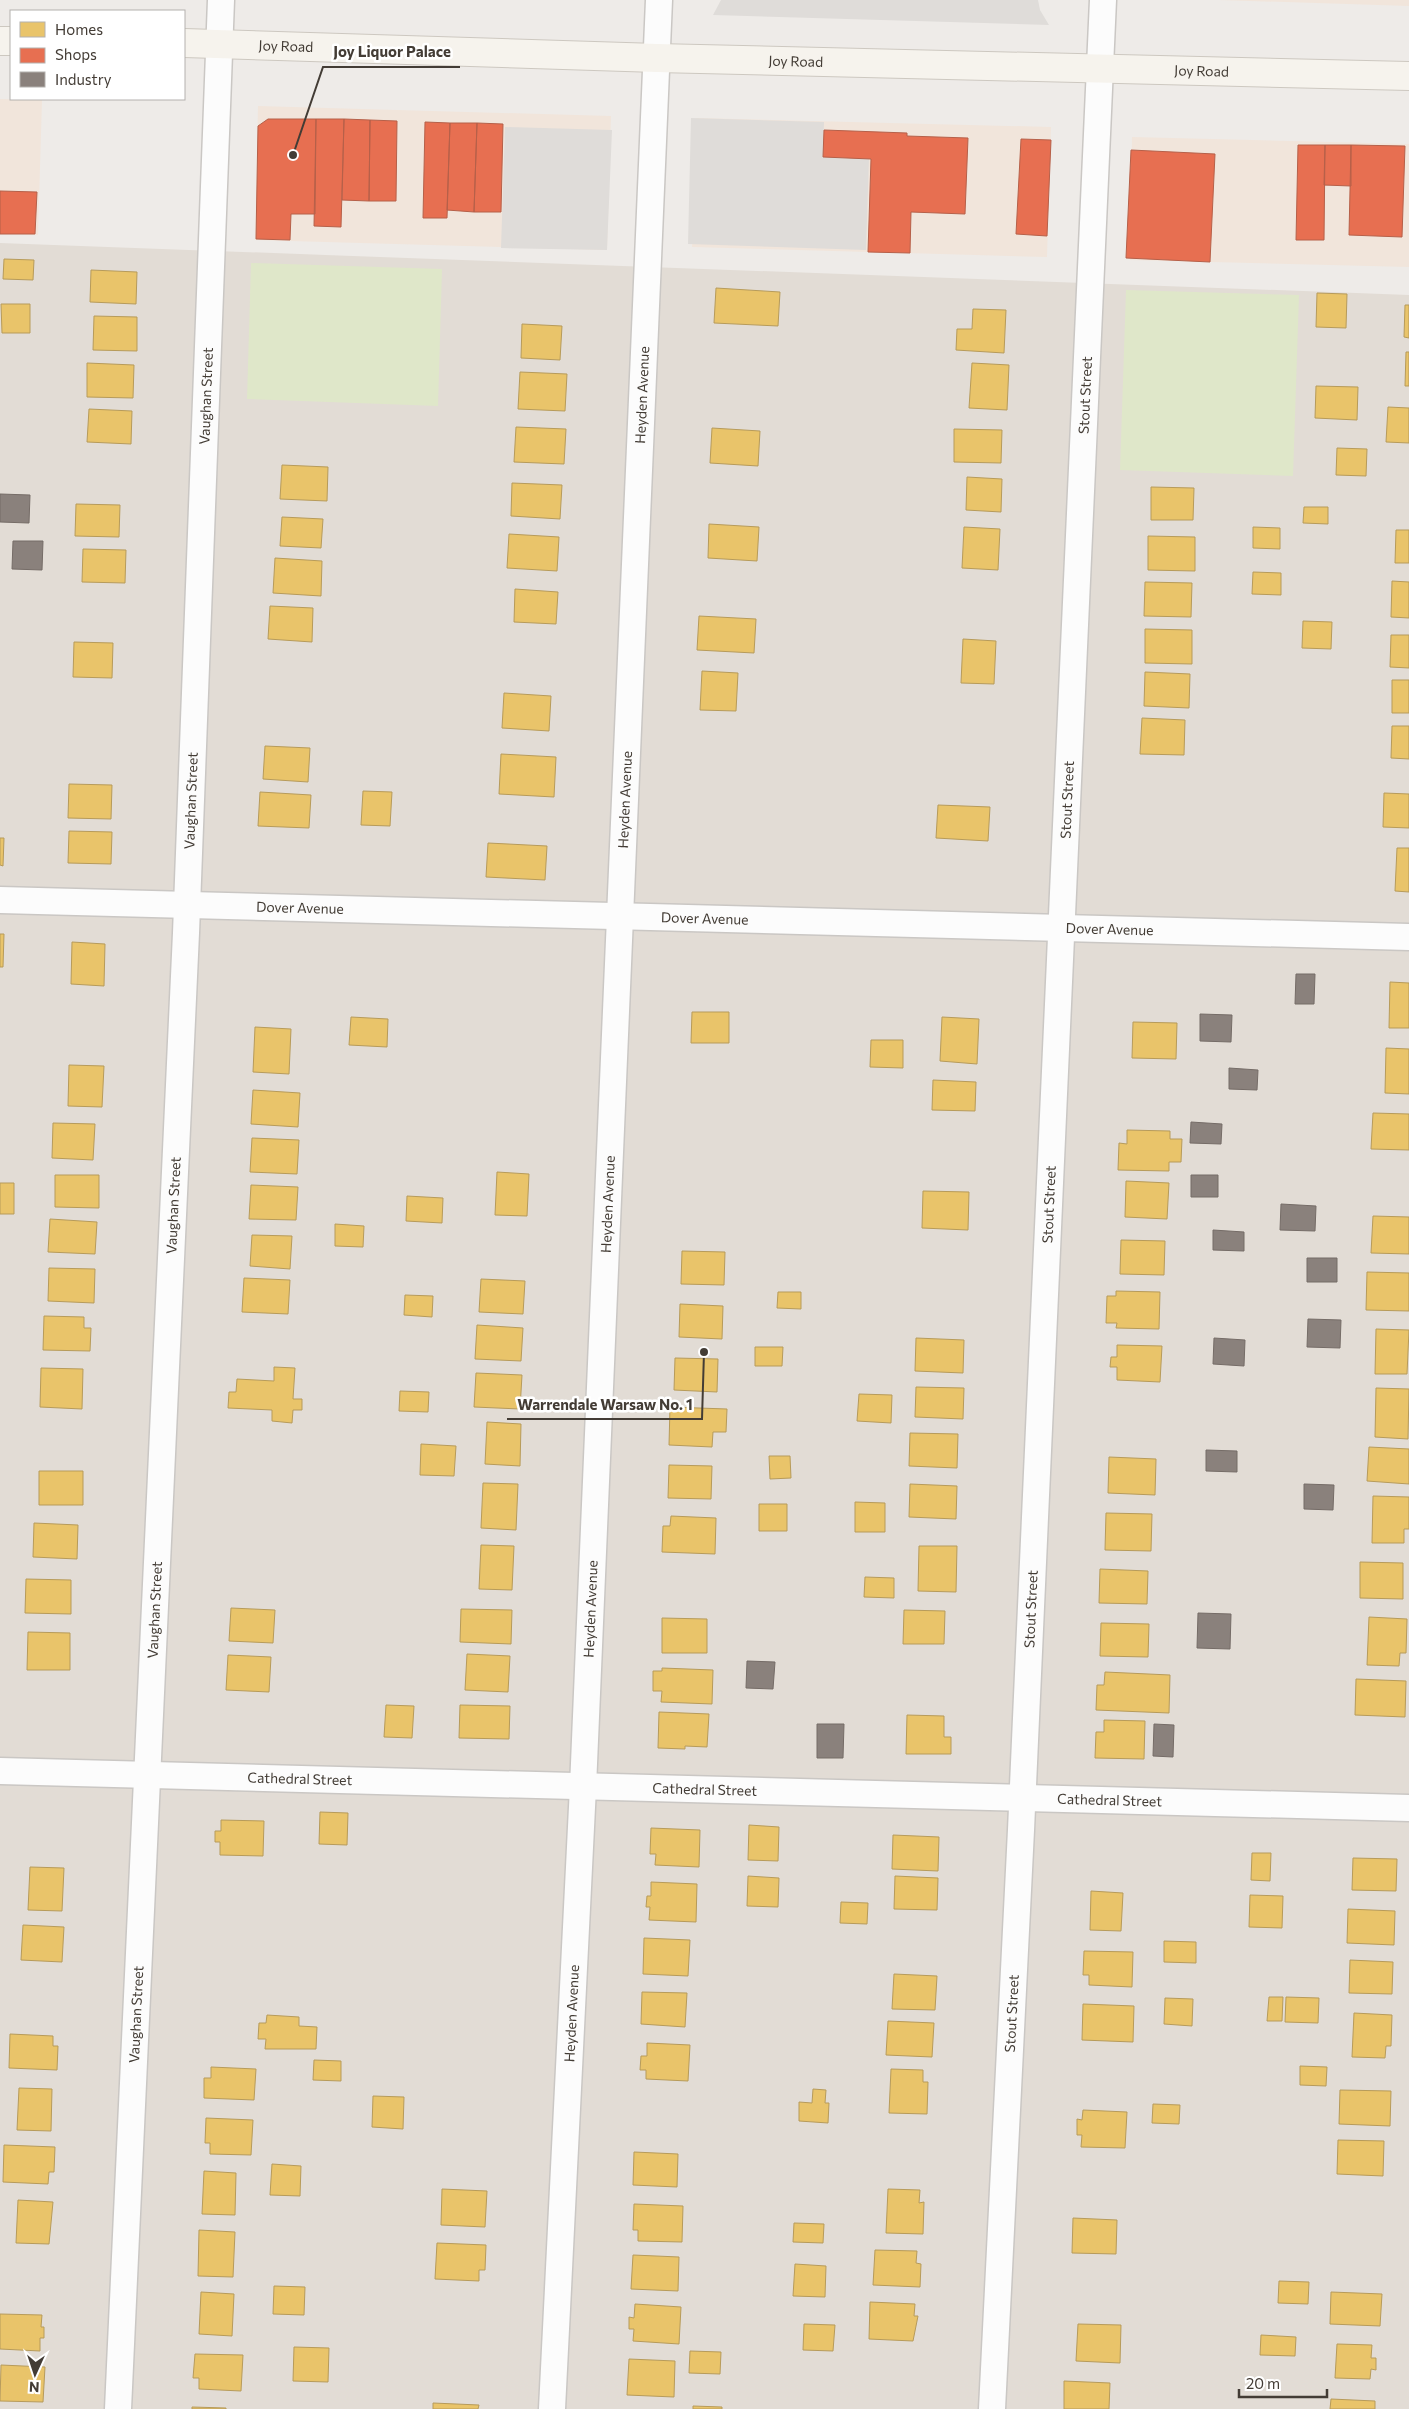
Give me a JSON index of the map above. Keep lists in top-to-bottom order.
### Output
{
  "streets": {
    "main road": ["Joy Road"],
    "street": [
      "Vaughan Street",
      "Heyden Avenue",
      "Stout Street",
      "Dover Avenue",
      "Cathedral Street"
    ]
  },
  "crossings": [
    ["Joy Road", "Vaughan Street"],
    ["Joy Road", "Heyden Avenue"],
    ["Joy Road", "Stout Street"],
    ["Vaughan Street", "Dover Avenue"],
    ["Vaughan Street", "Cathedral Street"],
    ["Heyden Avenue", "Dover Avenue"],
    ["Heyden Avenue", "Cathedral Street"],
    ["Stout Street", "Dover Avenue"],
    ["Stout Street", "Cathedral Street"]
  ],
  "places": ["Joy Liquor Palace", "Warrendale Warsaw No. 1"],
  "legend": ["Homes", "Shops", "Industry"],
  "scale_bar": "20 m",
  "north": "bottom"
}
